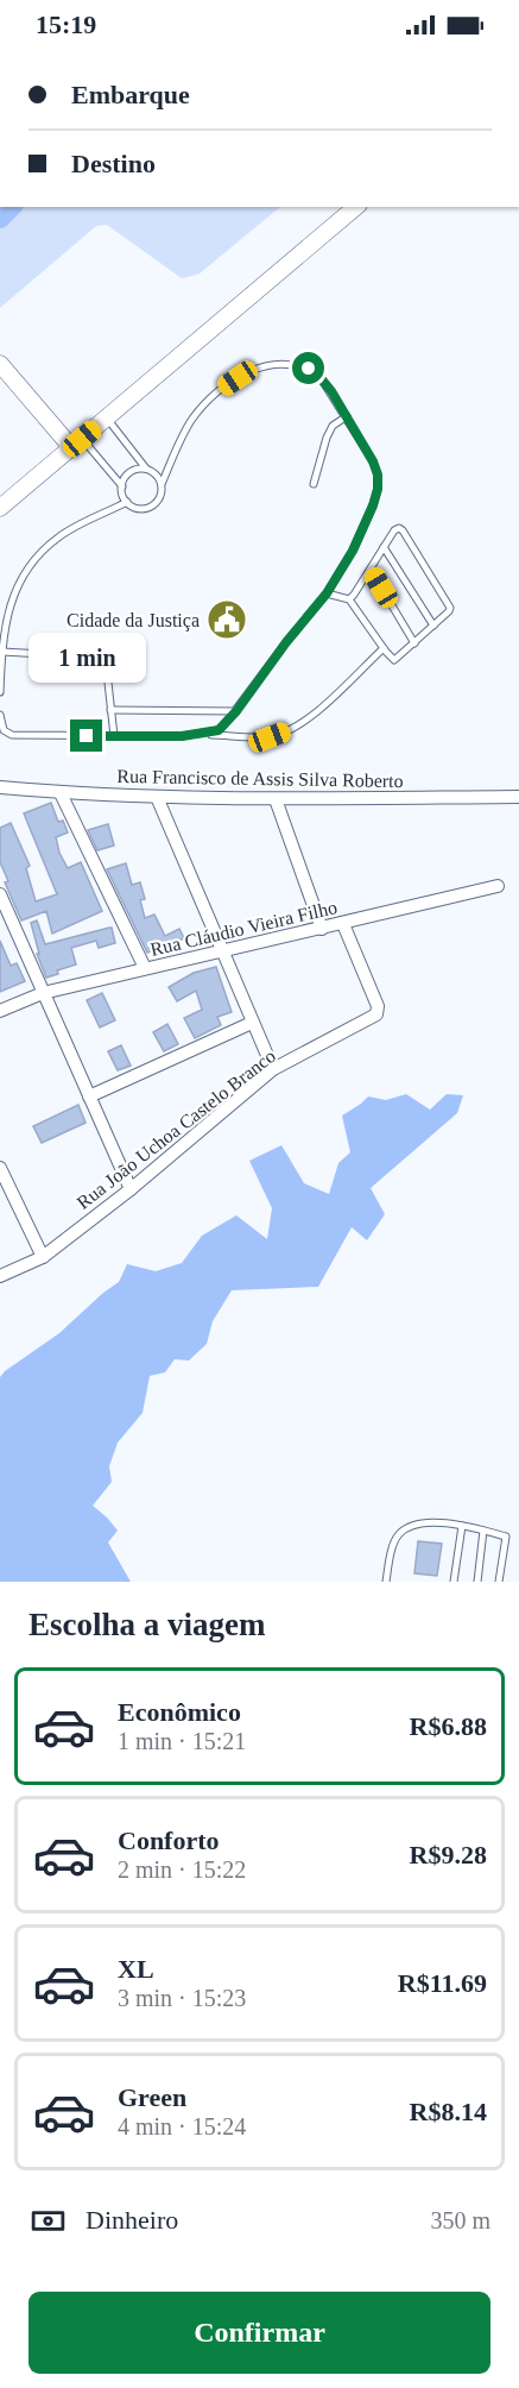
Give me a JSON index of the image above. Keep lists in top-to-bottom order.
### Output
{
  "streets": {
    "street": ["Rua Francisco de Assis Silva Roberto", "Rua Cláudio Vieira Filho", "Rua João Uchoa Castelo Branco"]
  },
  "crossings": [
    ["Rua Cláudio Vieira Filho", "Rua João Uchoa Castelo Branco"]
  ],
  "places": {
    "public building": ["Cidade da Justiça"]
  },
  "page": {
    "status": "15:19",
    "banner": ["Embarque", "Destino"],
    "bubble": "1 min",
    "heading": "Escolha a viagem",
    "list": [
      {
        "name": "Econômico",
        "note": "1 min · 15:21",
        "value": "R$6.88"
      },
      {
        "name": "Conforto",
        "note": "2 min · 15:22",
        "value": "R$9.28"
      },
      {
        "name": "XL",
        "note": "3 min · 15:23",
        "value": "R$11.69"
      },
      {
        "name": "Green",
        "note": "4 min · 15:24",
        "value": "R$8.14"
      }
    ],
    "pay": ["Dinheiro", "350 m"],
    "buttons": "Confirmar"
  }
}
